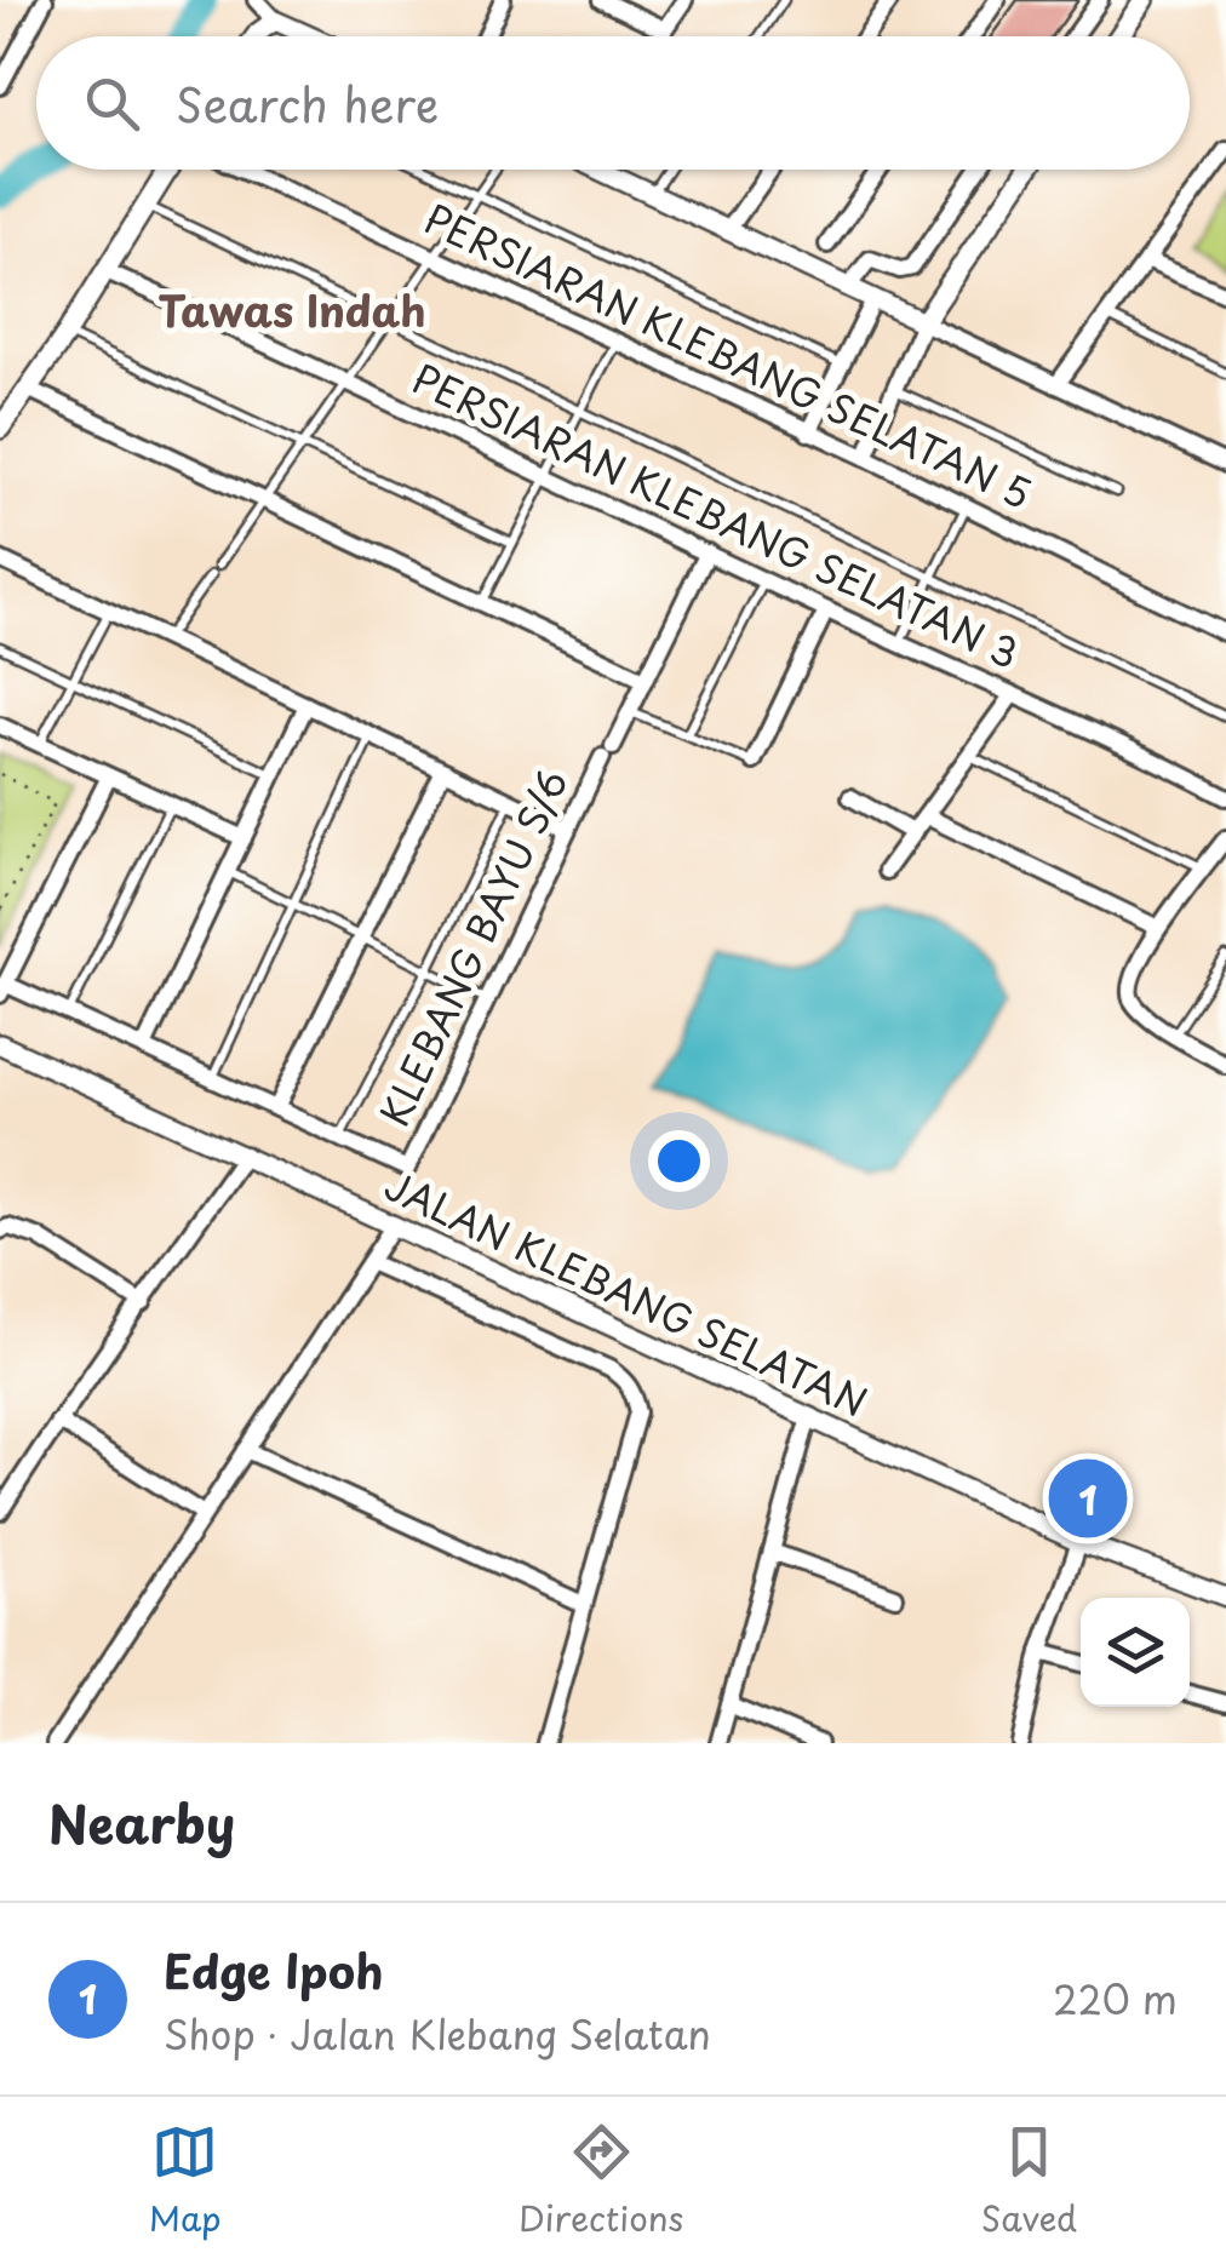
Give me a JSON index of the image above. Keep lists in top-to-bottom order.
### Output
{
  "streets": {
    "street": [
      "PERSIARAN KLEBANG SELATAN 5",
      "PERSIARAN KLEBANG SELATAN 3",
      "KLEBANG BAYU S/6",
      "JALAN KLEBANG SELATAN"
    ]
  },
  "crossings": [
    ["PERSIARAN KLEBANG SELATAN 3", "KLEBANG BAYU S/6"]
  ],
  "districts": ["Tawas Indah"],
  "page": {
    "search": "Search here",
    "pins": "1",
    "heading": "Nearby",
    "list": [
      {
        "mark": "1",
        "name": "Edge Ipoh",
        "note": "Shop · Jalan Klebang Selatan",
        "value": "220 m"
      }
    ],
    "nav": ["Map", "Directions", "Saved"]
  }
}
